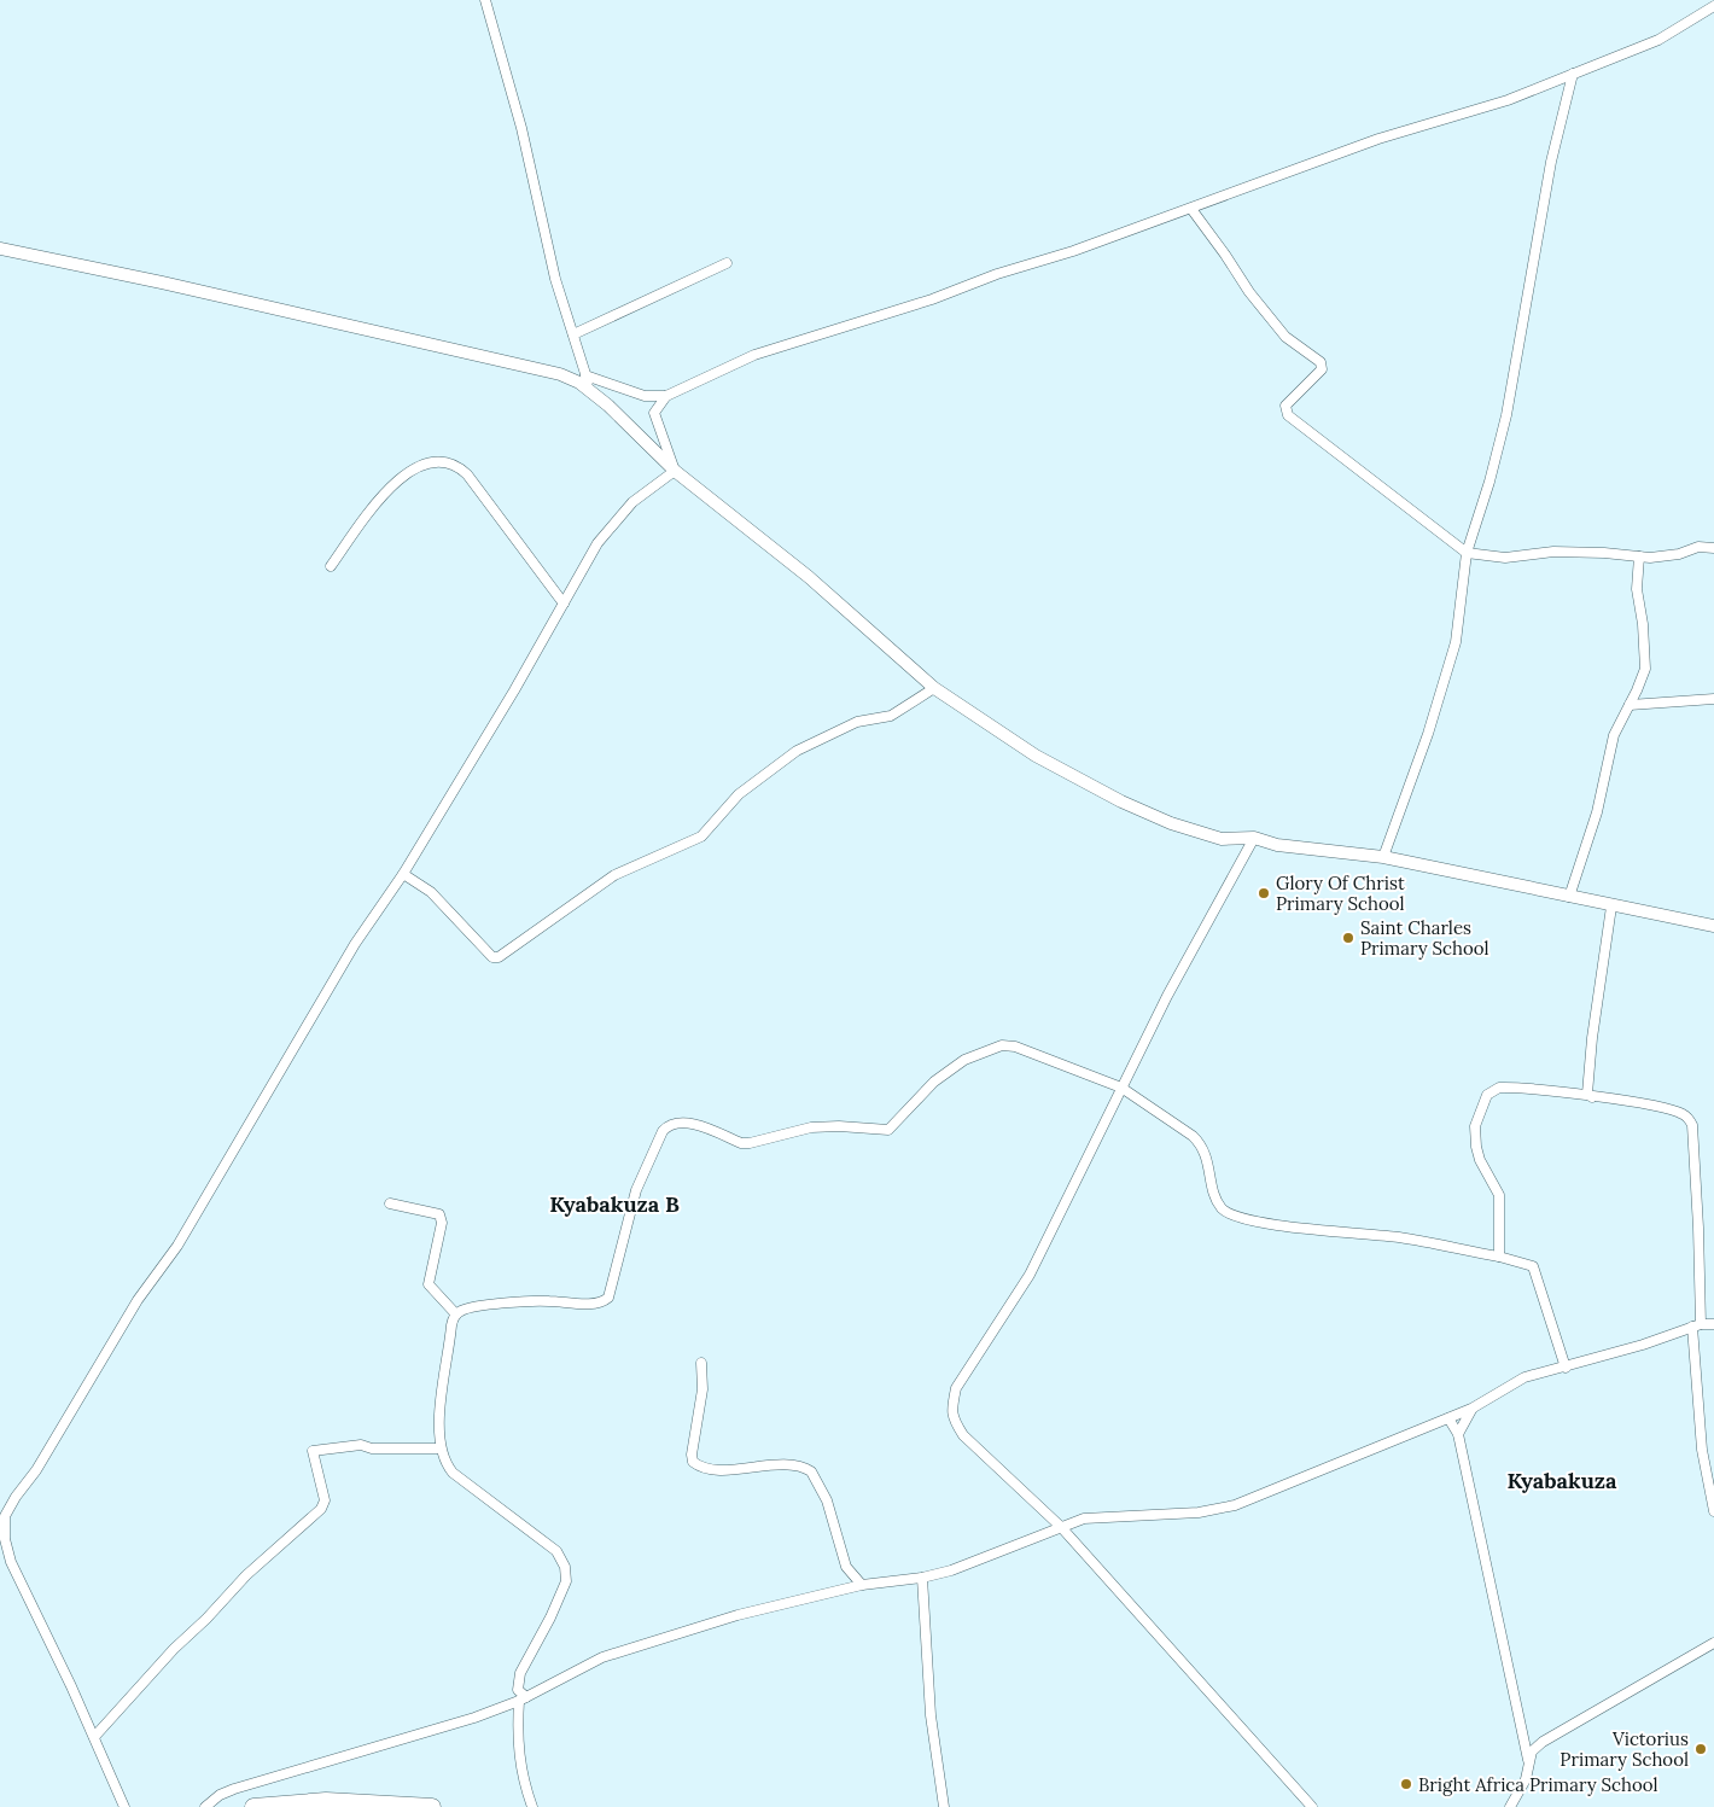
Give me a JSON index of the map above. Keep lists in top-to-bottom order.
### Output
{
  "districts": ["Kyabakuza B", "Kyabakuza"],
  "places": [
    "Glory Of Christ Primary School",
    "Saint Charles Primary School",
    "Victorius Primary School",
    "Bright Africa Primary School"
  ]
}
